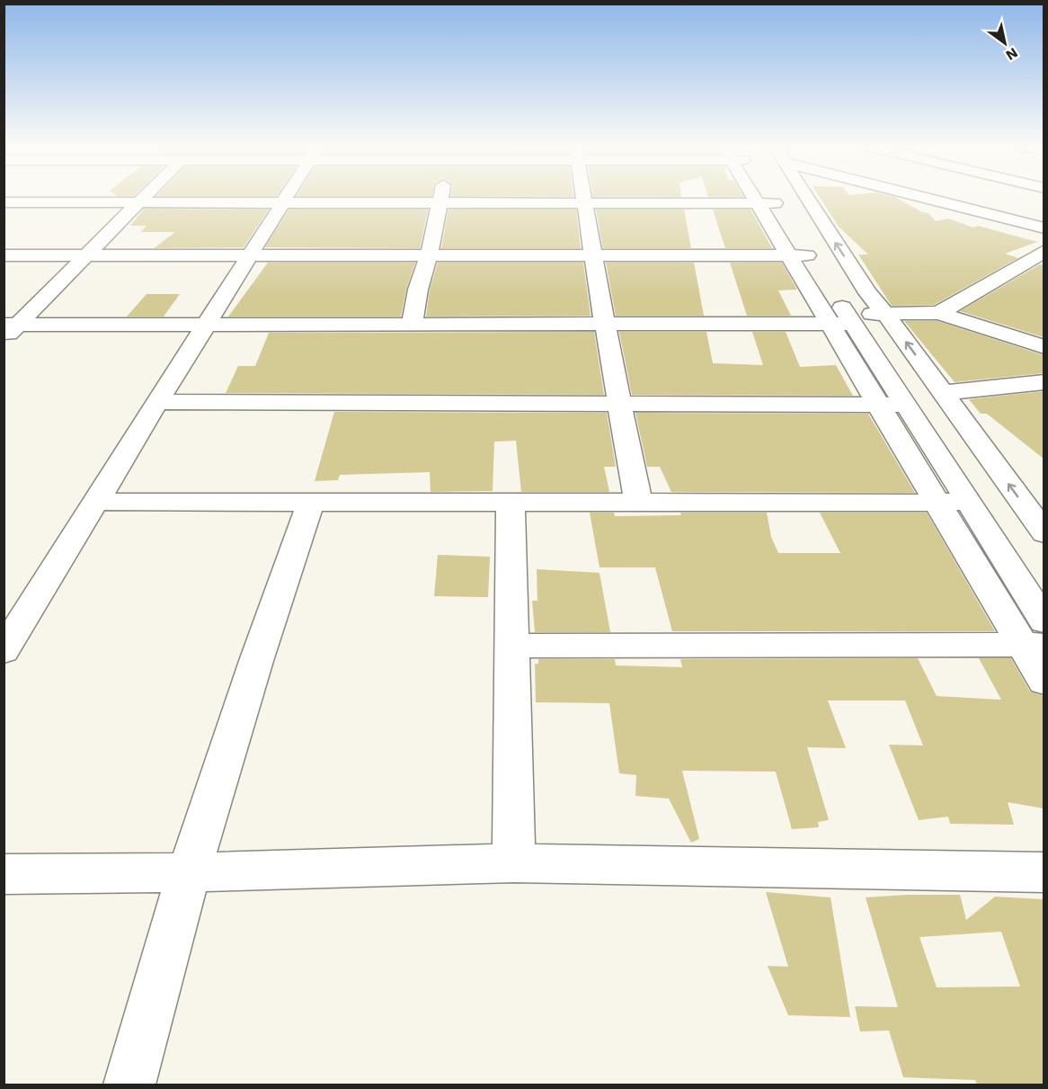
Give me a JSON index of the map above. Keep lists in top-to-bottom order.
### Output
{
  "north": "bottom right"
}
